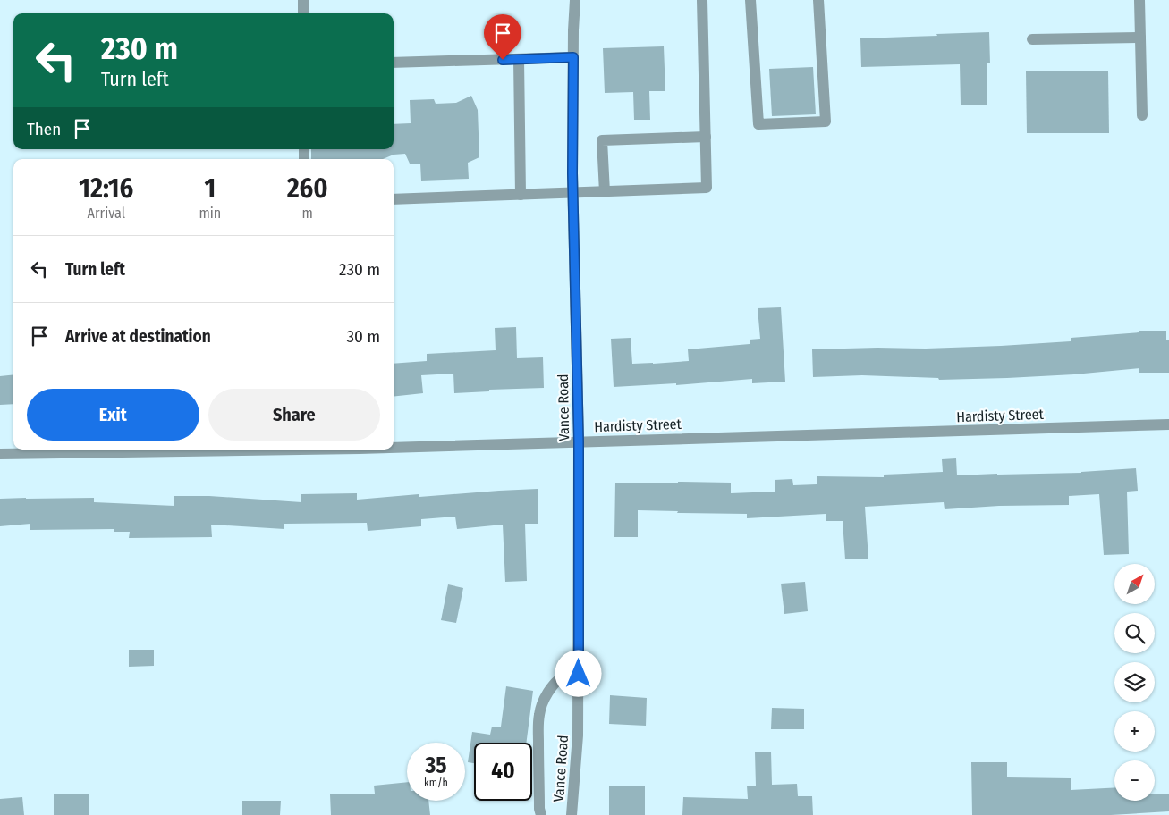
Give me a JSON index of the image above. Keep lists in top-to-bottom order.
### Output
{
  "streets": {
    "street": ["Vance Road", "Hardisty Street"]
  },
  "crossings": [
    ["Vance Road", "Hardisty Street"]
  ],
  "north": "top right",
  "page": {
    "turn": ["230 m", "Turn left"],
    "then": "Then",
    "eta": [
      "12:16",
      "Arrival",
      "1",
      "min",
      "260",
      "m"
    ],
    "list": [
      {
        "name": "Turn left",
        "value": "230 m"
      },
      {
        "name": "Arrive at destination",
        "value": "30 m"
      }
    ],
    "buttons": ["Exit", "Share"],
    "map_buttons": ["+", "−"],
    "speed": "35 km/h",
    "limit": "40"
  }
}
